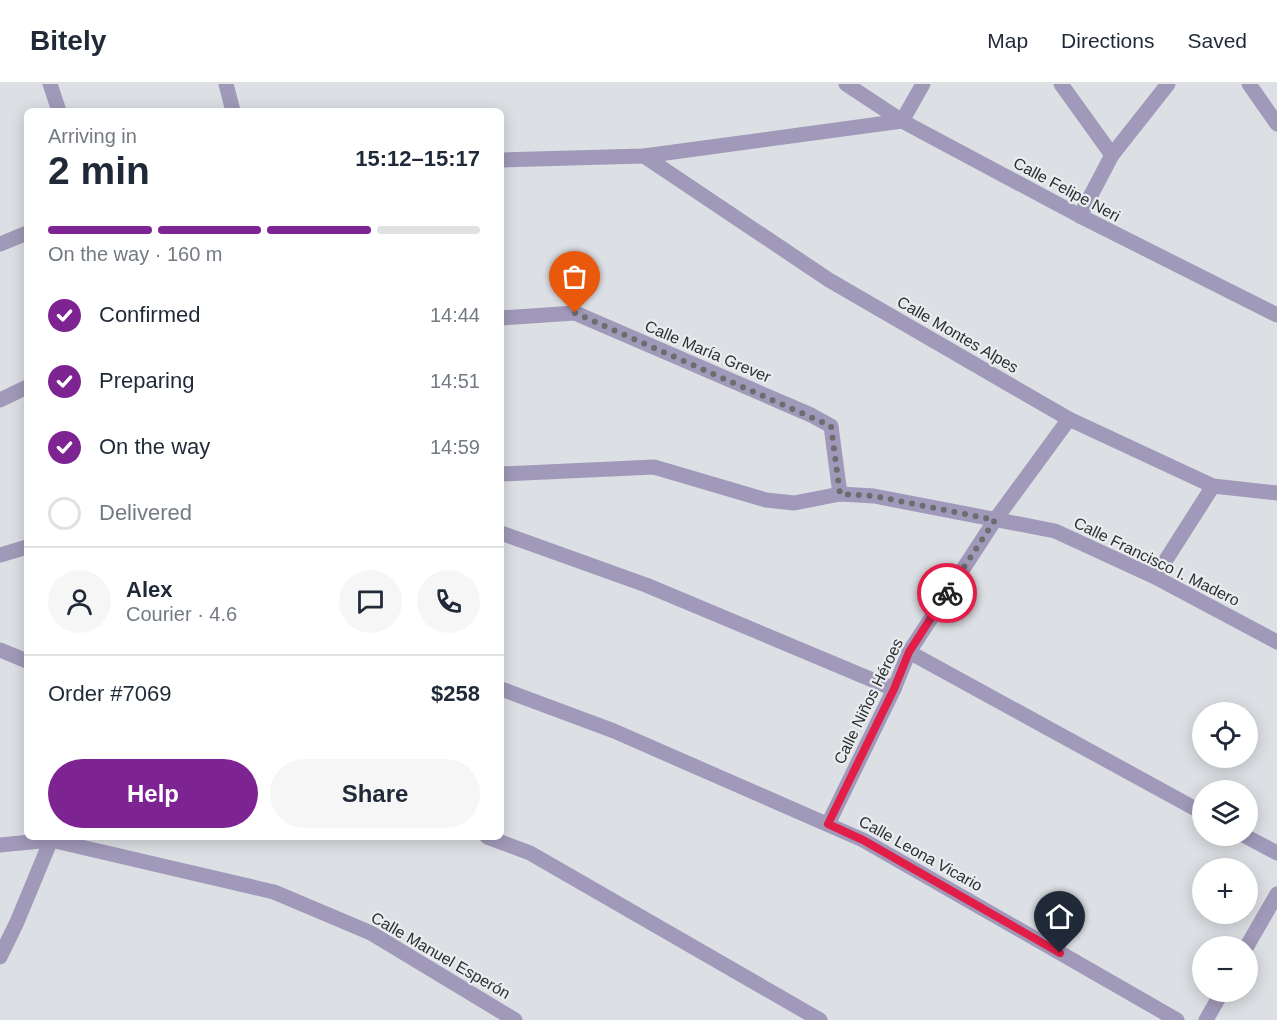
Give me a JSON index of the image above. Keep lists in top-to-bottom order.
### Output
{
  "streets": {
    "street": [
      "Calle Felipe Neri",
      "Calle Montes Alpes",
      "Calle María Grever",
      "Calle Francisco I. Madero",
      "Calle Niños Héroes",
      "Calle Leona Vicario",
      "Calle Manuel Esperón"
    ]
  },
  "crossings": [
    ["Calle Montes Alpes", "Calle Niños Héroes"],
    ["Calle María Grever", "Calle Francisco I. Madero"],
    ["Calle Francisco I. Madero", "Calle Niños Héroes"],
    ["Calle Niños Héroes", "Calle Leona Vicario"]
  ],
  "page": {
    "header": "Bitely",
    "nav": ["Map", "Directions", "Saved"],
    "heading": ["2 min", "Arriving in", "15:12–15:17"],
    "panel": [
      "Alex",
      "Courier · 4.6",
      "Order #7069",
      "$258"
    ],
    "bar": "On the way · 160 m",
    "list": [
      ["Confirmed", "14:44"],
      ["Preparing", "14:51"],
      ["On the way", "14:59"],
      "Delivered"
    ],
    "map_buttons": ["+", "−"],
    "buttons": ["Help", "Share"]
  }
}
